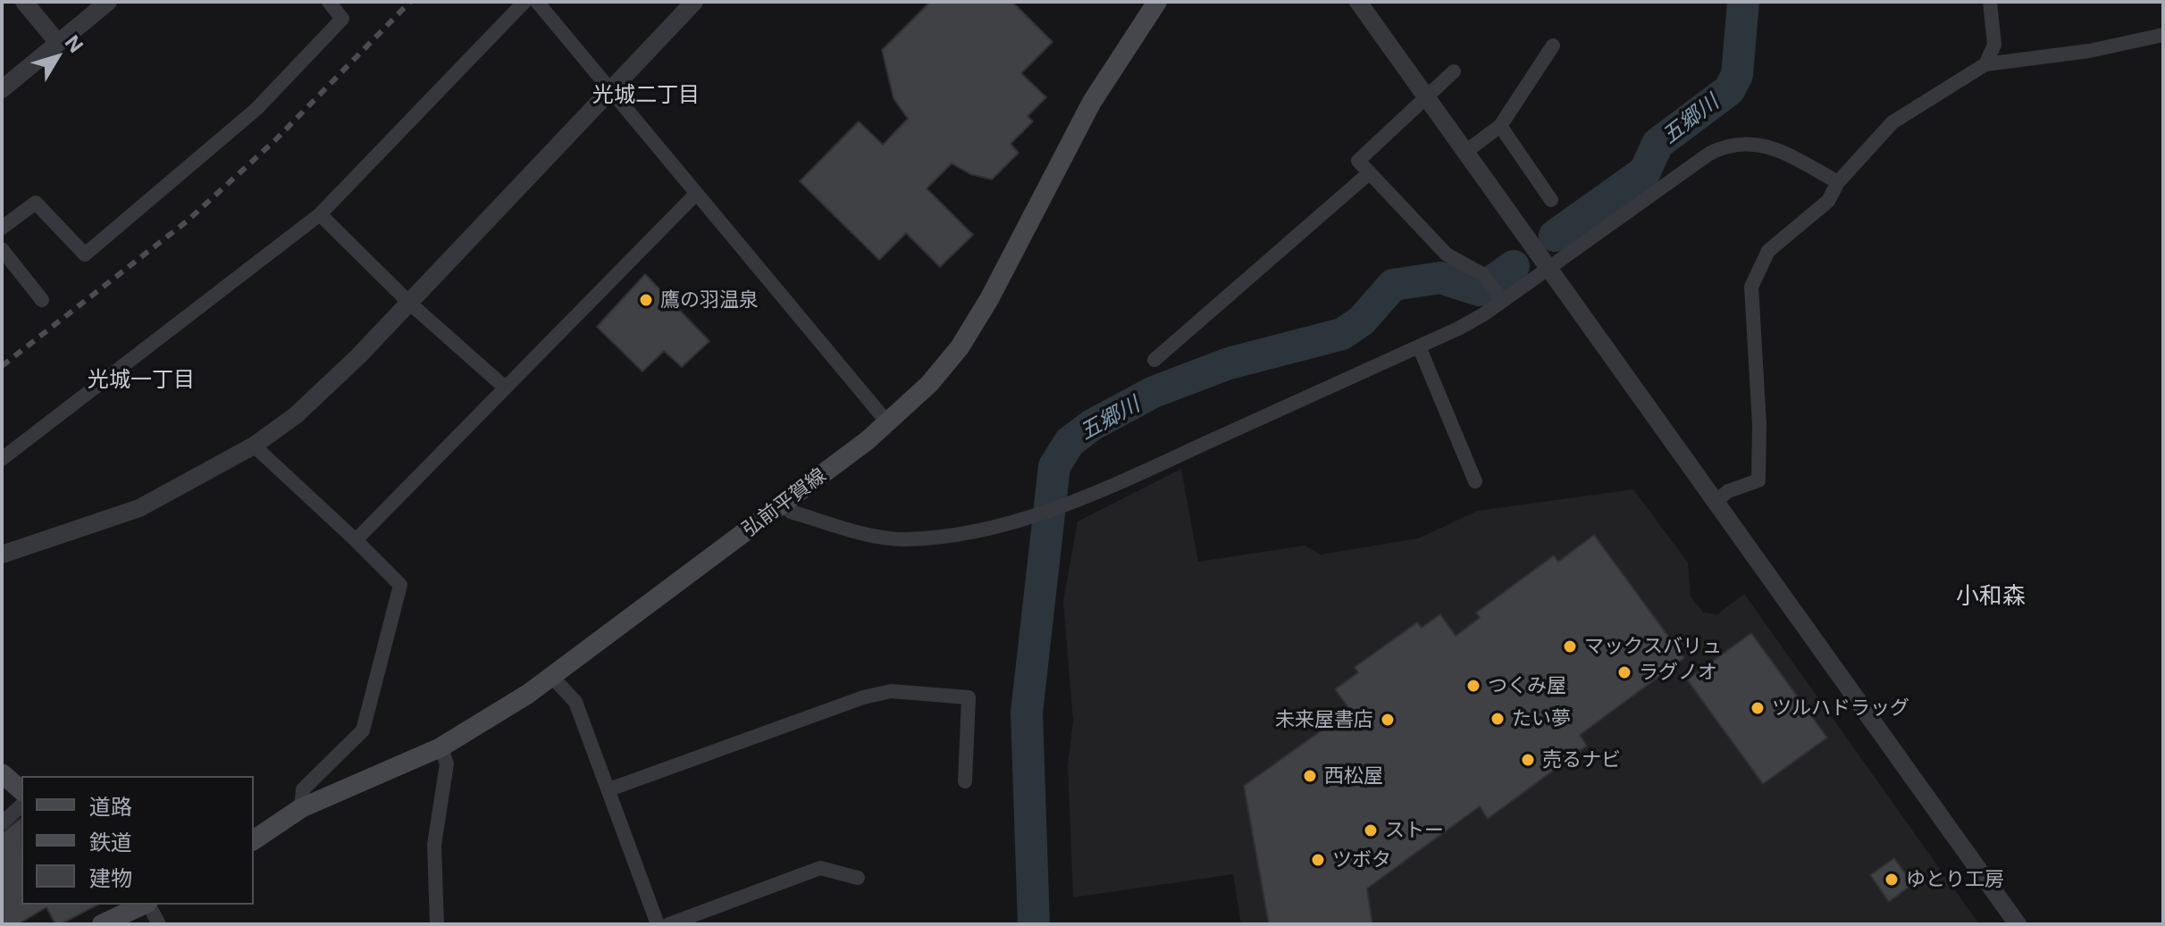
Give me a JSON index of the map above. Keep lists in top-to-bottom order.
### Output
{
  "streets": {
    "main road": ["弘前平賀線"]
  },
  "districts": ["光城二丁目", "光城一丁目", "小和森"],
  "water": ["五郷川"],
  "places": [
    "鷹の羽温泉",
    "マックスバリュ",
    "ラグノオ",
    "つくみ屋",
    "ツルハドラッグ",
    "たい夢",
    "未来屋書店",
    "売るナビ",
    "西松屋",
    "ストー",
    "ツボタ",
    "ゆとり工房"
  ],
  "legend": ["道路", "鉄道", "建物"],
  "north": "top right"
}
